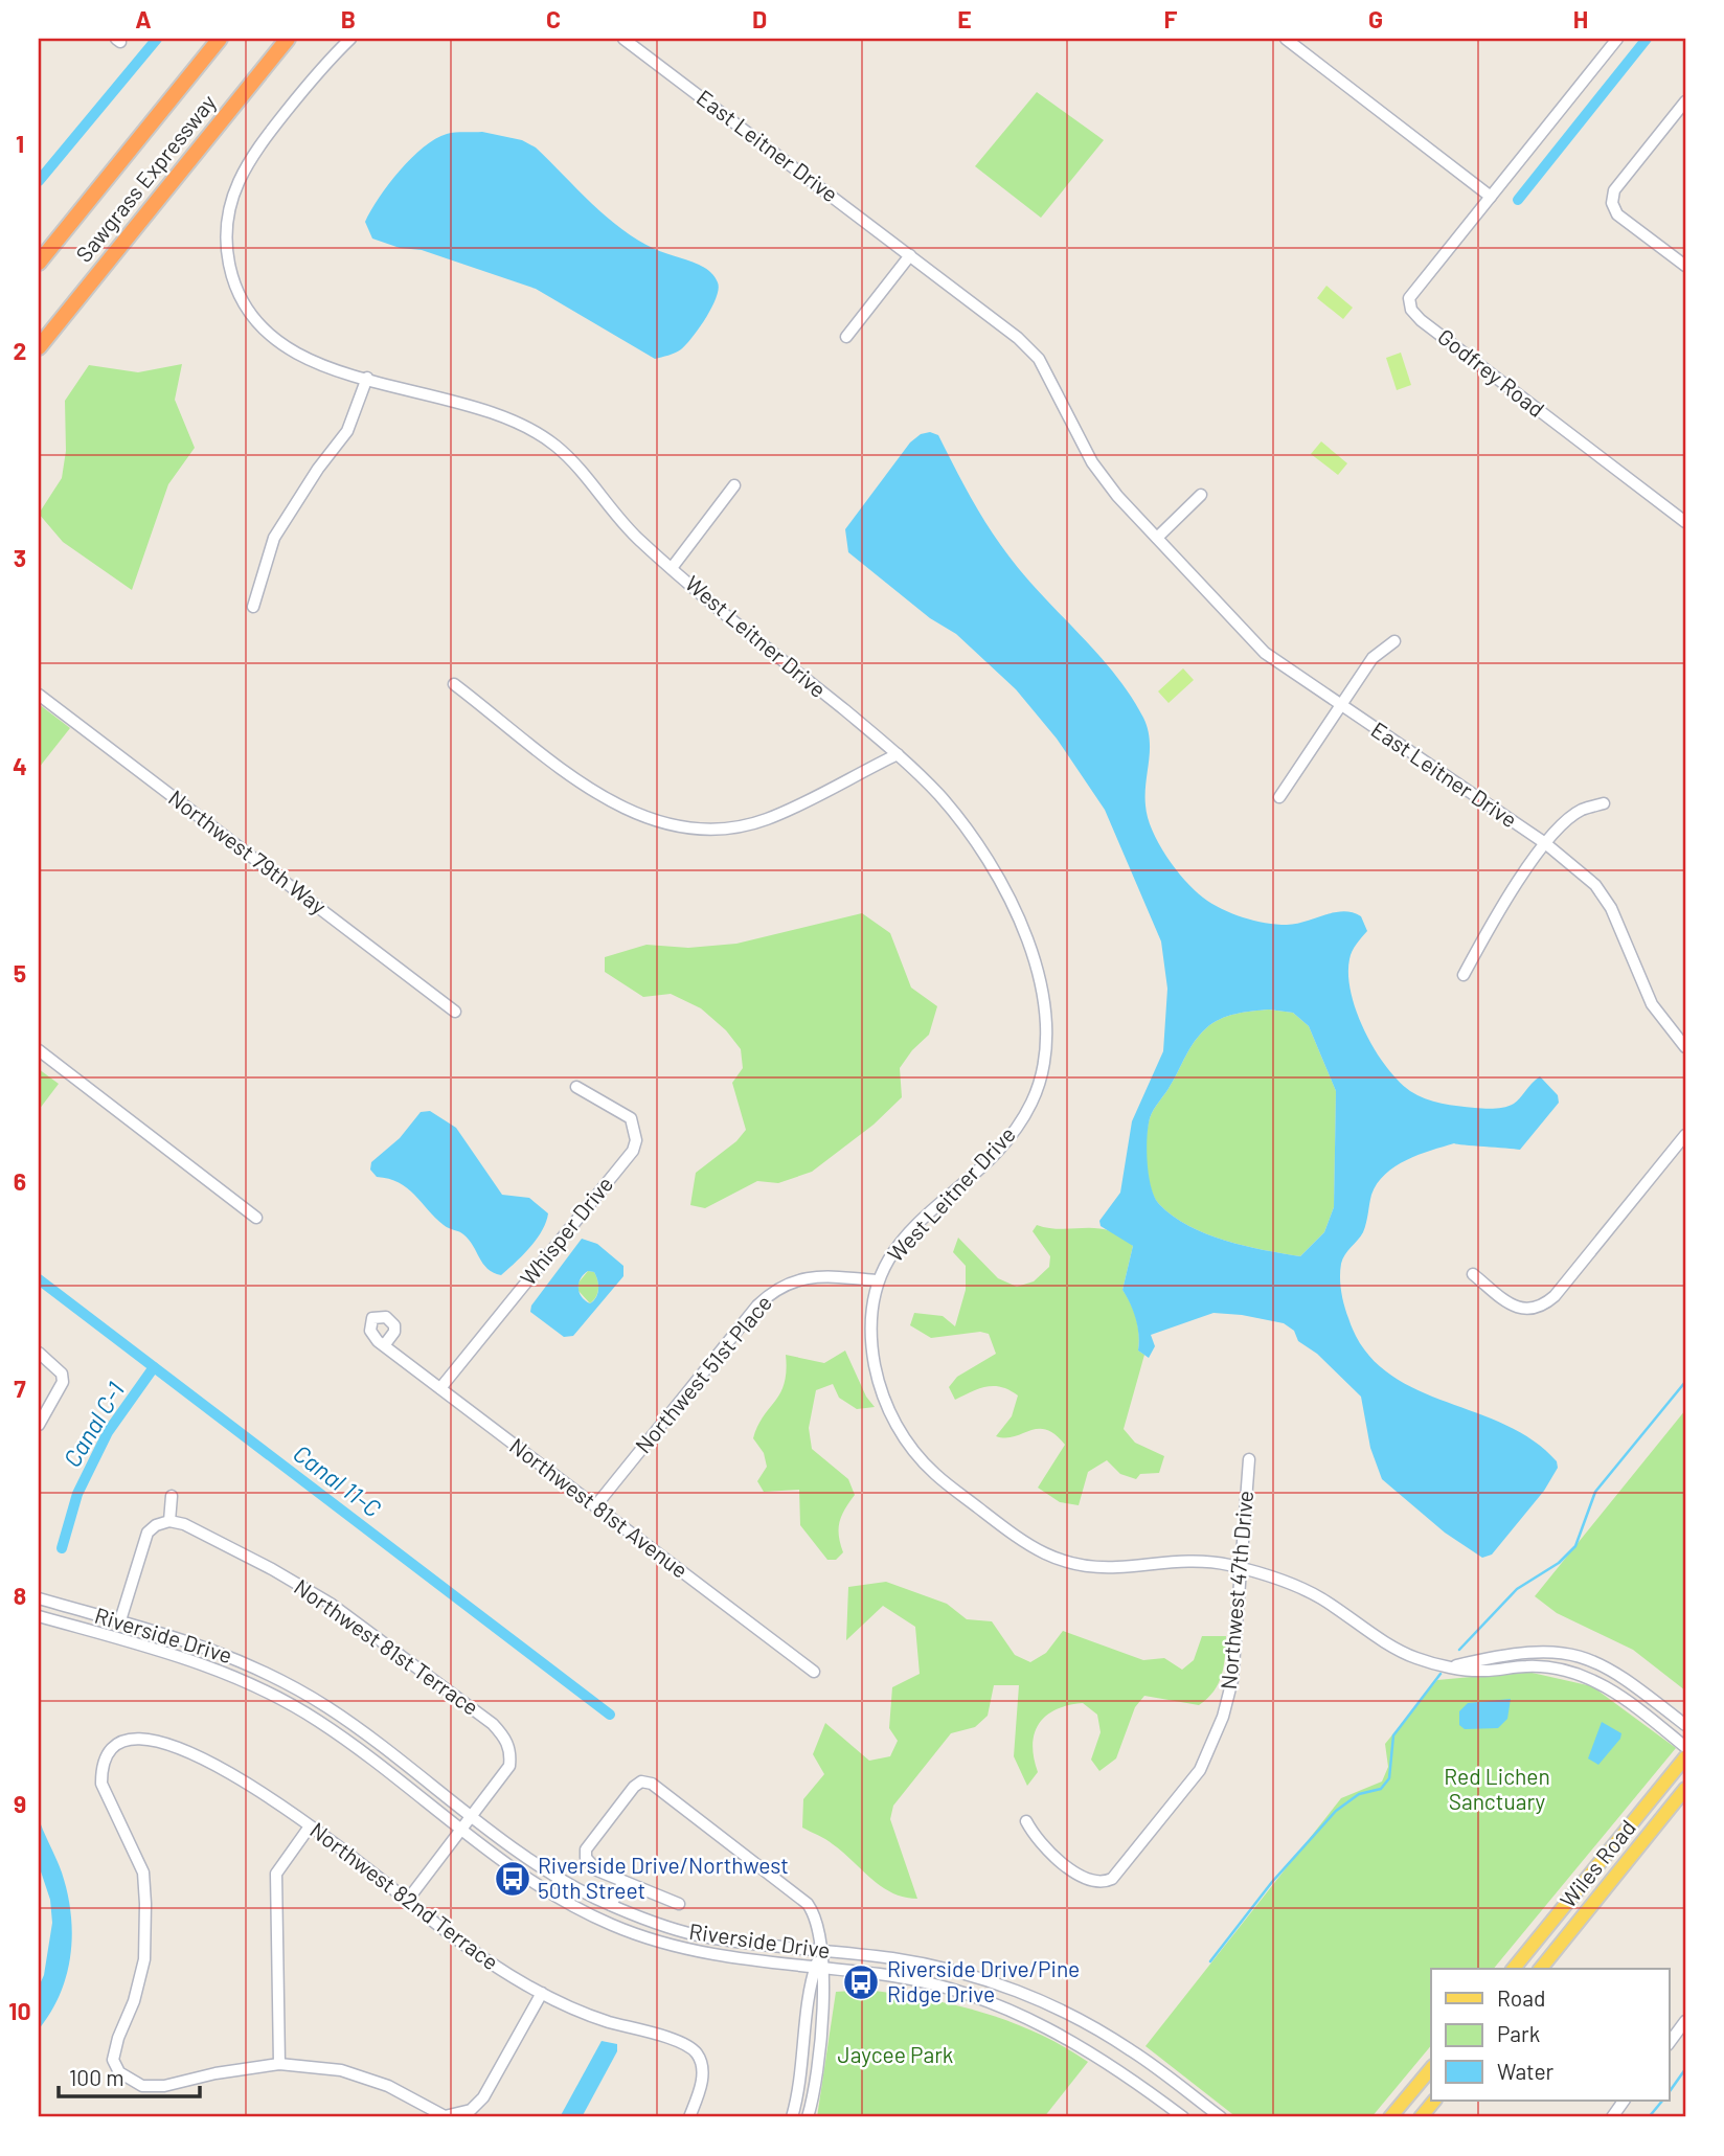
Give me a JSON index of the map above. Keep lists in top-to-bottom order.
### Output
{
  "streets": {
    "highway": ["Sawgrass Expressway"],
    "main road": ["Wiles Road"],
    "street": [
      "East Leitner Drive",
      "Godfrey Road",
      "West Leitner Drive",
      "Northwest 79th Way",
      "Whisper Drive",
      "Northwest 51st Place",
      "Northwest 81st Avenue",
      "Northwest 47th Drive",
      "Riverside Drive",
      "Northwest 81st Terrace",
      "Northwest 82nd Terrace"
    ]
  },
  "crossings": [
    ["West Leitner Drive", "Northwest 51st Place"],
    ["West Leitner Drive", "Northwest 47th Drive"],
    ["Whisper Drive", "Northwest 81st Avenue"],
    ["Northwest 51st Place", "Northwest 81st Avenue"],
    ["Riverside Drive", "Northwest 81st Terrace"]
  ],
  "water": ["Canal C-1", "Canal 11-C"],
  "parks": ["Red Lichen Sanctuary", "Jaycee Park"],
  "places": {
    "bus stop": ["Riverside Drive/Northwest 50th Street", "Riverside Drive/Pine Ridge Drive"]
  },
  "legend": ["Road", "Park", "Water"],
  "scale_bar": "100 m",
  "grid": {
    "columns": [
      "A",
      "B",
      "C",
      "D",
      "E",
      "F",
      "G",
      "H"
    ],
    "rows": [
      "1",
      "2",
      "3",
      "4",
      "5",
      "6",
      "7",
      "8",
      "9",
      "10"
    ]
  }
}
